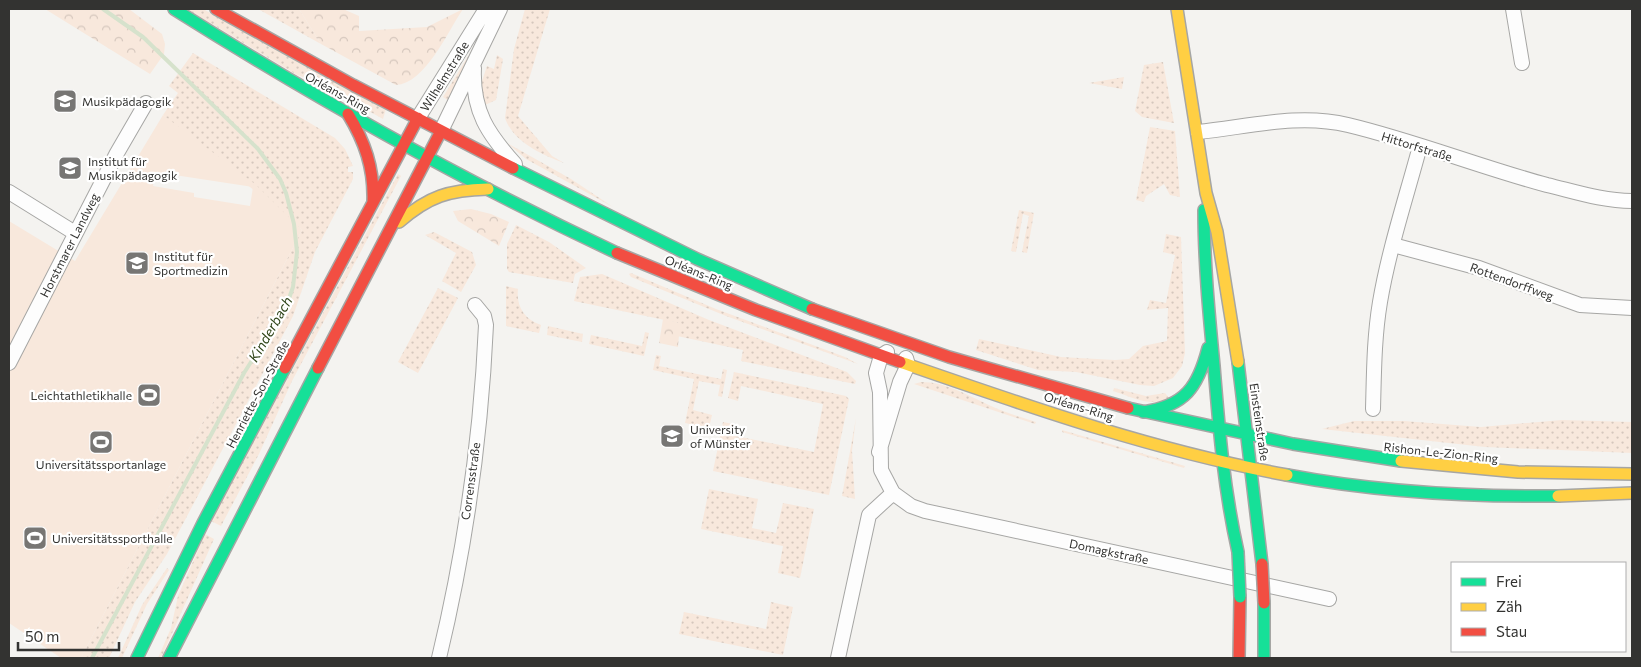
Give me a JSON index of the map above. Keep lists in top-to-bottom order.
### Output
{
  "streets": {
    "main road": [
      "Wilhelmstraße",
      "Orléans-Ring",
      "Henriette-Son-Straße",
      "Einsteinstraße",
      "Rishon-Le-Zion-Ring"
    ],
    "street": [
      "Hittorfstraße",
      "Horstmarer Landweg",
      "Rottendorffweg",
      "Corrensstraße",
      "Domagkstraße"
    ]
  },
  "crossings": [
    ["Wilhelmstraße", "Orléans-Ring"],
    ["Wilhelmstraße", "Henriette-Son-Straße"],
    ["Orléans-Ring", "Henriette-Son-Straße"],
    ["Orléans-Ring", "Einsteinstraße"],
    ["Orléans-Ring", "Rishon-Le-Zion-Ring"],
    ["Hittorfstraße", "Einsteinstraße"],
    ["Einsteinstraße", "Rishon-Le-Zion-Ring"]
  ],
  "water": ["Kinderbach"],
  "places": {
    "school or university": [
      "Musikpädagogik",
      "Institut für Musikpädagogik",
      "Institut für Sportmedizin",
      "University of Münster"
    ],
    "sports": ["Leichtathletikhalle", "Universitätssportanlage", "Universitätssporthalle"]
  },
  "legend": ["Frei", "Zäh", "Stau"],
  "scale_bar": "50 m"
}
